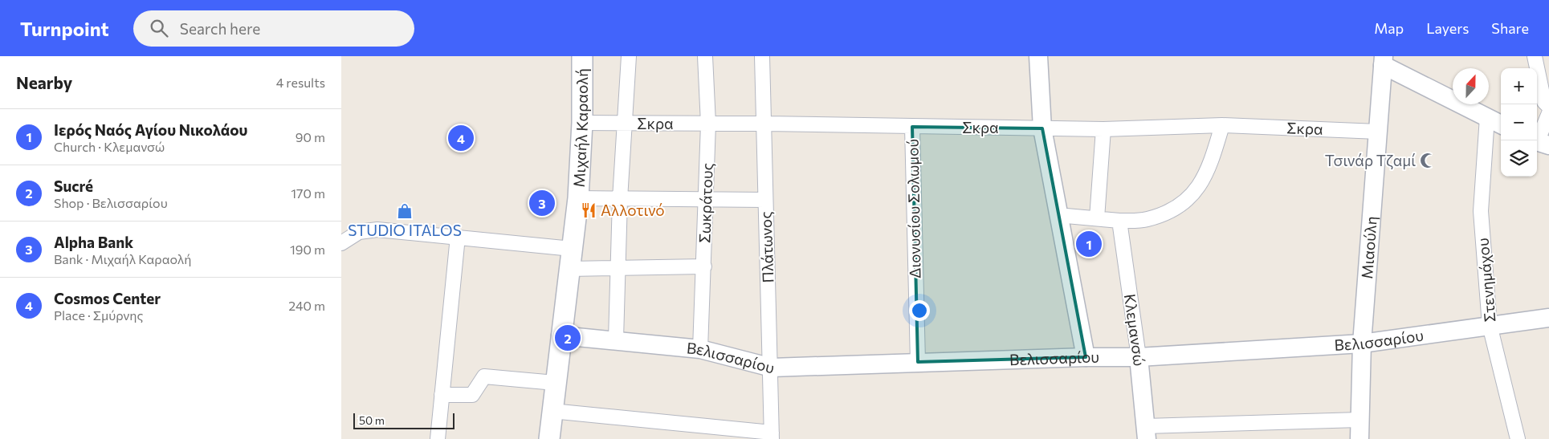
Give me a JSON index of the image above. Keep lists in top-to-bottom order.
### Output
{
  "streets": {
    "main road": ["Μιχαήλ Καραολή"],
    "street": [
      "Σκρα",
      "Σωκράτους",
      "Διονυσίου Σολωμού",
      "Πλάτωνος",
      "Μιαούλη",
      "Στενημάχου",
      "Κλεμανσώ",
      "Βελισσαρίου"
    ]
  },
  "crossings": [
    ["Σκρα", "Μιχαήλ Καραολή"],
    ["Σκρα", "Σωκράτους"],
    ["Σκρα", "Διονυσίου Σολωμού"],
    ["Σκρα", "Πλάτωνος"],
    ["Σκρα", "Μιαούλη"],
    ["Μιχαήλ Καραολή", "Βελισσαρίου"],
    ["Σωκράτους", "Βελισσαρίου"],
    ["Διονυσίου Σολωμού", "Βελισσαρίου"],
    ["Πλάτωνος", "Βελισσαρίου"],
    ["Μιαούλη", "Βελισσαρίου"],
    ["Στενημάχου", "Βελισσαρίου"],
    ["Κλεμανσώ", "Βελισσαρίου"]
  ],
  "places": {
    "mosque": ["Τσινάρ Τζαμί"],
    "restaurant": ["Αλλοτινό"],
    "shop": ["STUDIO ITALOS"]
  },
  "scale_bar": "50 m",
  "north": "top",
  "page": {
    "header": "Turnpoint",
    "search": "Search here",
    "nav": ["Map", "Layers", "Share"],
    "heading": ["Nearby", "4 results"],
    "map_buttons": ["+", "−"],
    "list": [
      {
        "mark": "1",
        "name": "Ιερός Ναός Αγίου Νικολάου",
        "note": "Church · Κλεμανσώ",
        "value": "90 m"
      },
      {
        "mark": "2",
        "name": "Sucré",
        "note": "Shop · Βελισσαρίου",
        "value": "170 m"
      },
      {
        "mark": "3",
        "name": "Alpha Bank",
        "note": "Bank · Μιχαήλ Καραολή",
        "value": "190 m"
      },
      {
        "mark": "4",
        "name": "Cosmos Center",
        "note": "Place · Σμύρνης",
        "value": "240 m"
      }
    ],
    "pins": [
      "4",
      "3",
      "1",
      "2"
    ],
    "scale": "50 m"
  }
}
